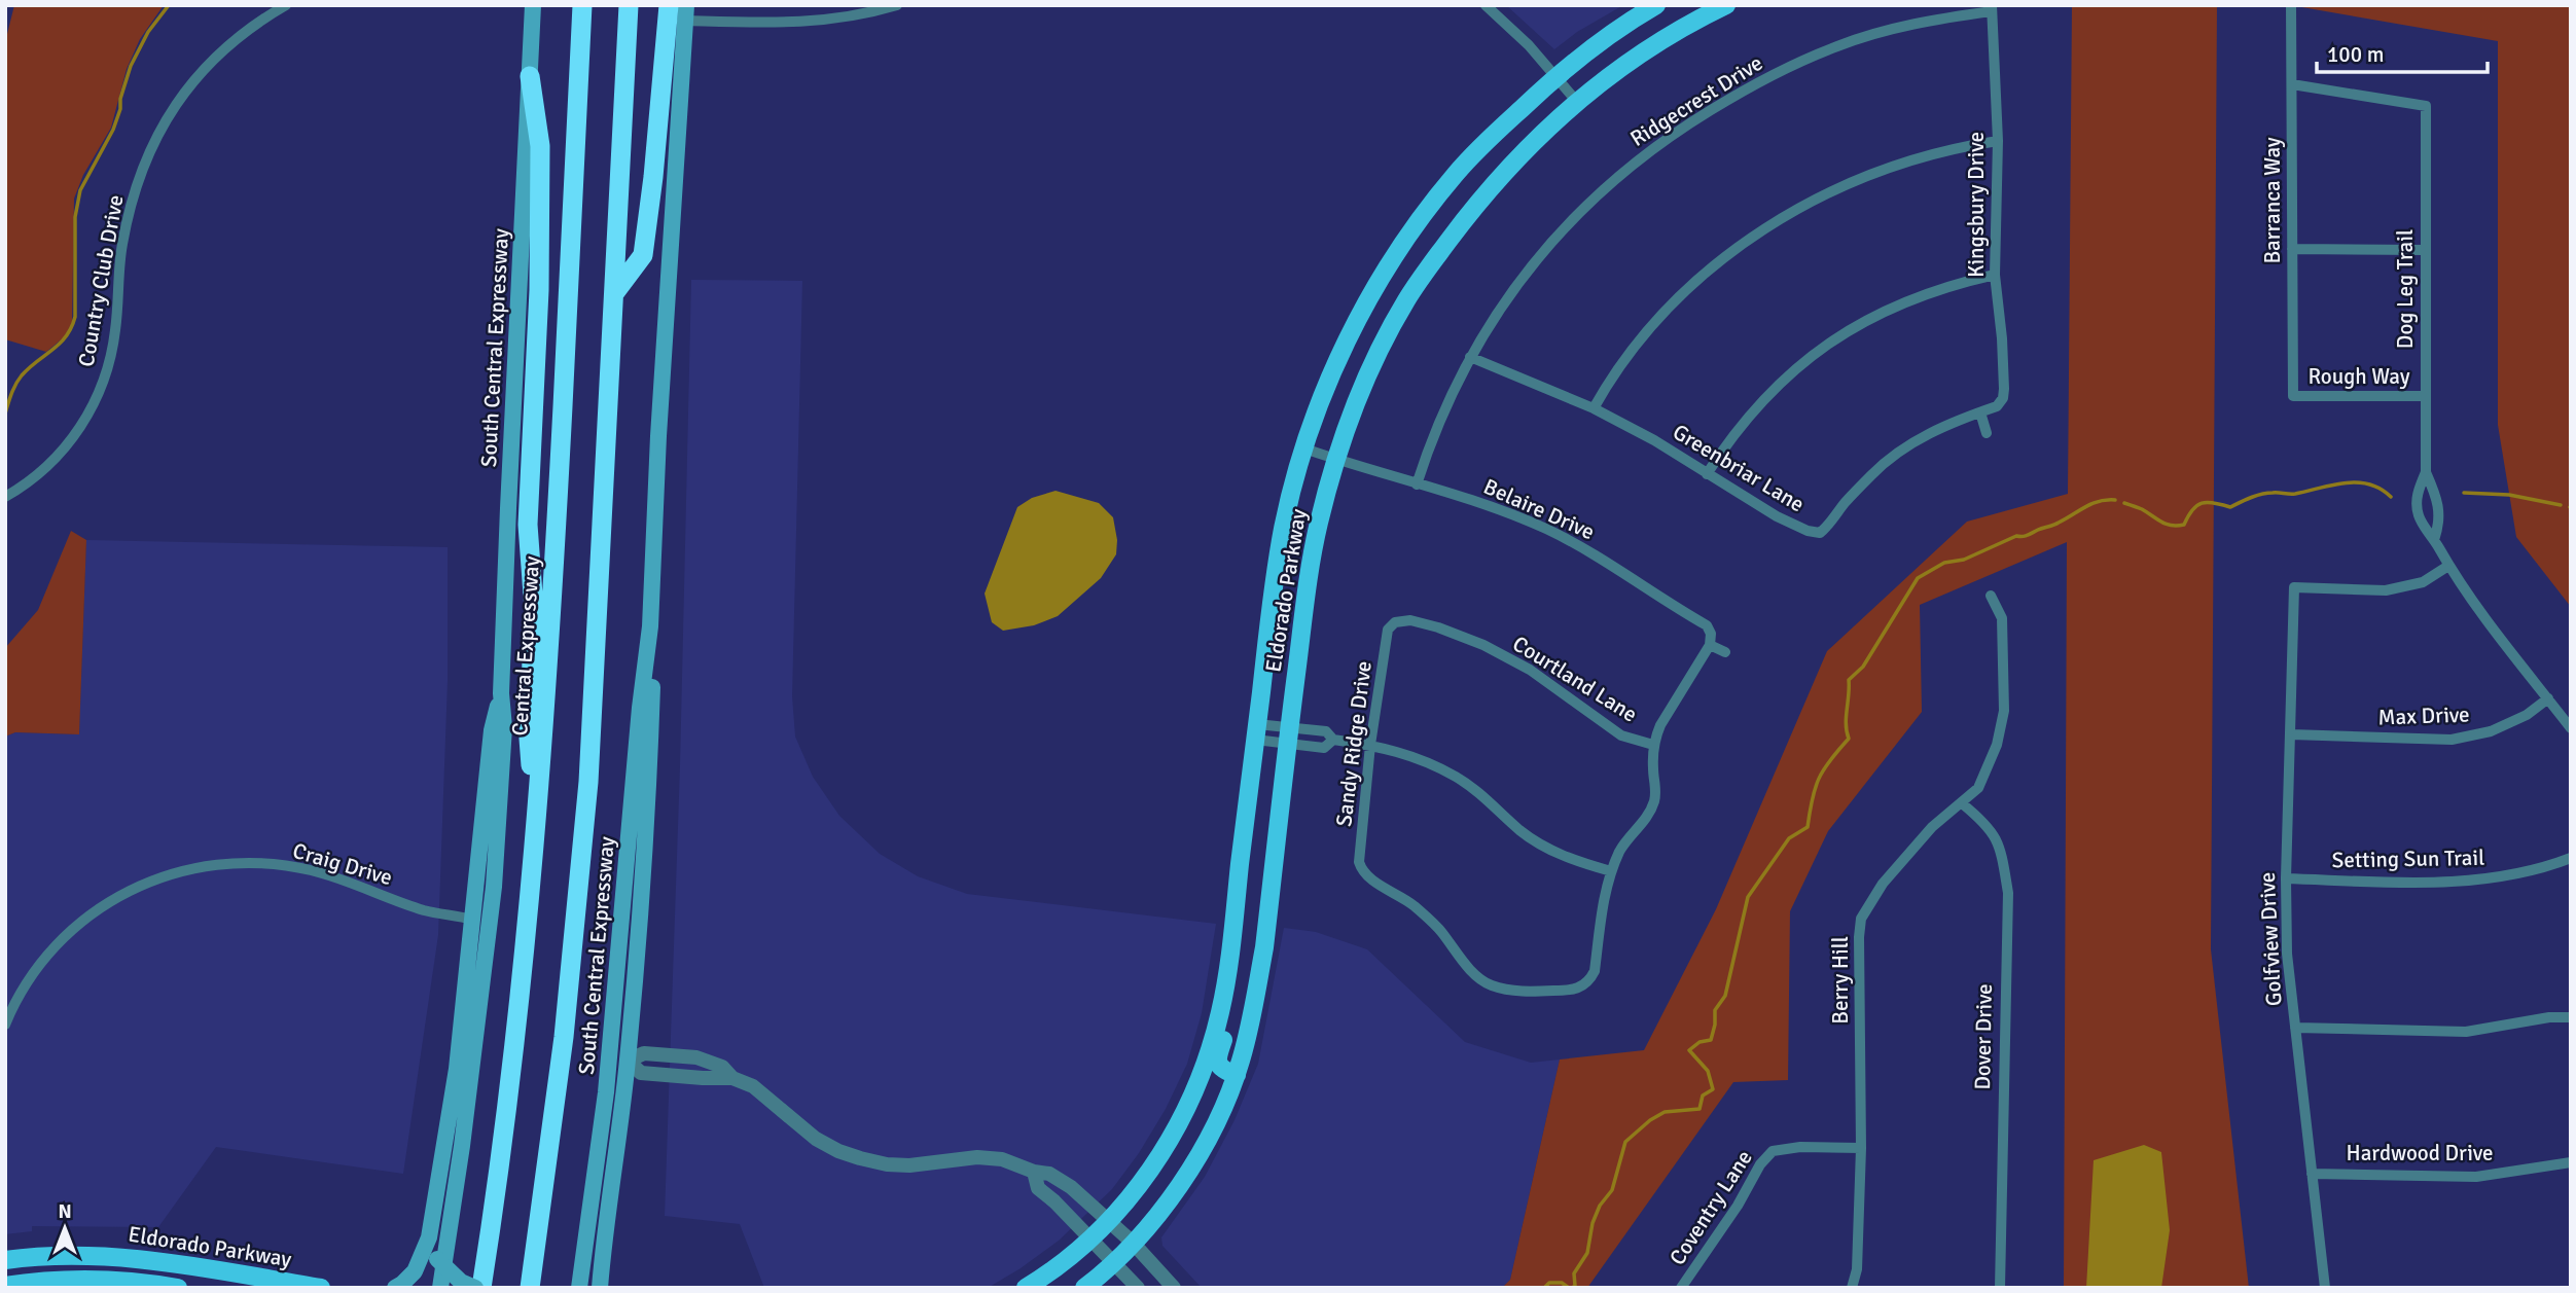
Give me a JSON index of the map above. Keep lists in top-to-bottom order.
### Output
{
  "streets": {
    "highway": ["Central Expressway"],
    "main road": ["South Central Expressway", "Eldorado Parkway"],
    "street": [
      "Ridgecrest Drive",
      "Barranca Way",
      "Kingsbury Drive",
      "Country Club Drive",
      "Dog Leg Trail",
      "Rough Way",
      "Greenbriar Lane",
      "Belaire Drive",
      "Courtland Lane",
      "Max Drive",
      "Sandy Ridge Drive",
      "Setting Sun Trail",
      "Craig Drive",
      "Golfview Drive",
      "Berry Hill",
      "Dover Drive",
      "Hardwood Drive",
      "Coventry Lane"
    ]
  },
  "crossings": [
    ["Ridgecrest Drive", "Kingsbury Drive"],
    ["Ridgecrest Drive", "Greenbriar Lane"],
    ["Ridgecrest Drive", "Belaire Drive"],
    ["Barranca Way", "Dog Leg Trail"],
    ["Barranca Way", "Rough Way"],
    ["Kingsbury Drive", "Greenbriar Lane"],
    ["Dog Leg Trail", "Rough Way"],
    ["Dog Leg Trail", "Max Drive"],
    ["Dog Leg Trail", "Golfview Drive"],
    ["South Central Expressway", "Craig Drive"],
    ["Belaire Drive", "Eldorado Parkway"],
    ["Courtland Lane", "Sandy Ridge Drive"],
    ["Max Drive", "Golfview Drive"],
    ["Setting Sun Trail", "Golfview Drive"],
    ["Golfview Drive", "Hardwood Drive"],
    ["Berry Hill", "Dover Drive"],
    ["Berry Hill", "Coventry Lane"]
  ],
  "scale_bar": "100 m",
  "north": "top"
}
